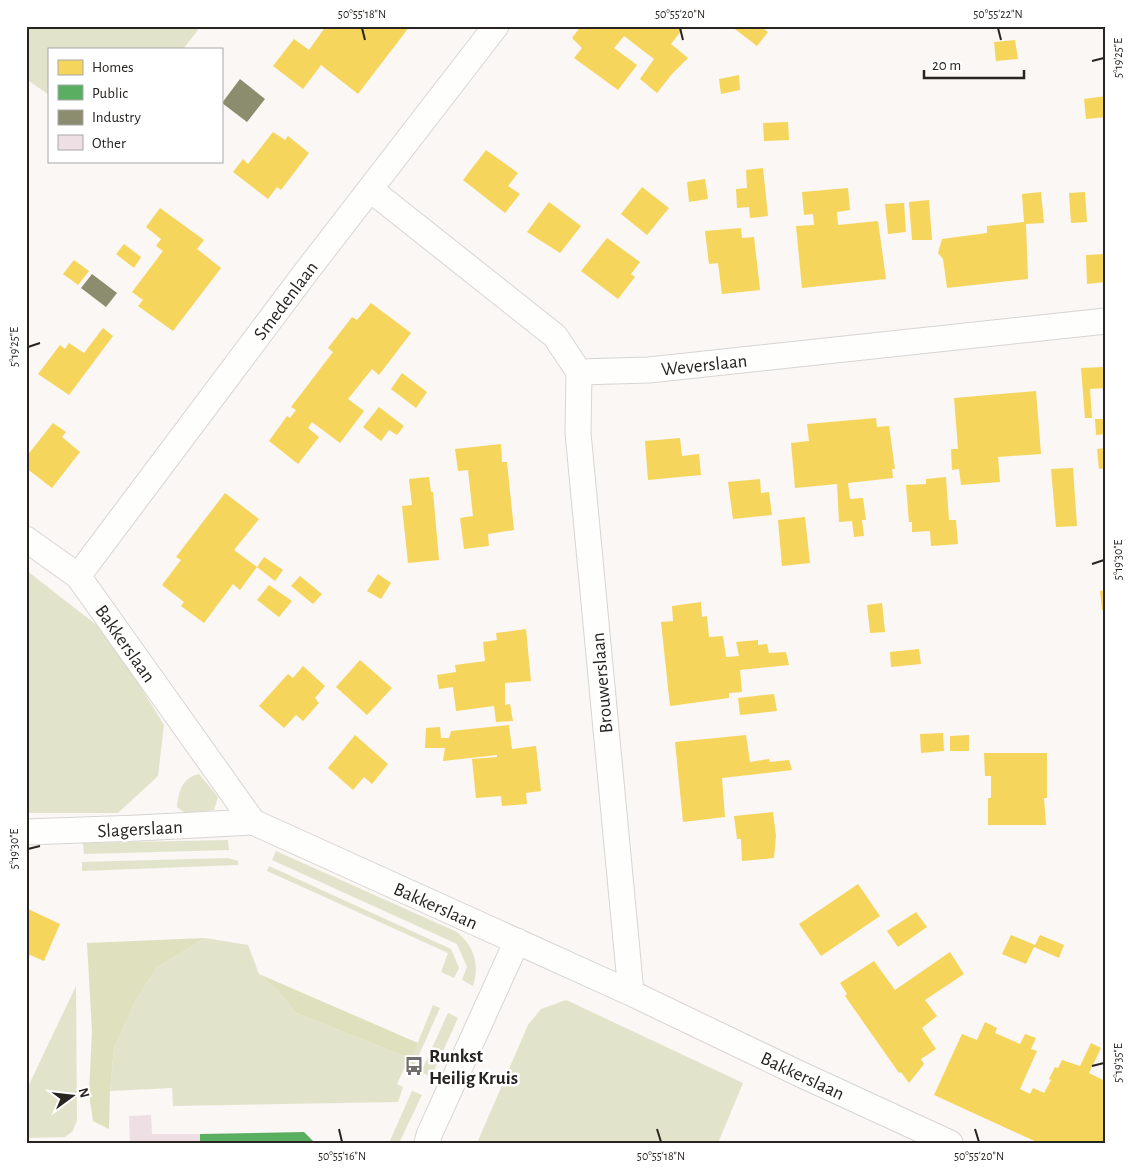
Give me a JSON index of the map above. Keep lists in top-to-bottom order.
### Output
{
  "streets": {
    "street": [
      "Smedenlaan",
      "Weverslaan",
      "Bakkerslaan",
      "Brouwerslaan",
      "Slagerslaan"
    ]
  },
  "crossings": [
    ["Smedenlaan", "Bakkerslaan"],
    ["Weverslaan", "Brouwerslaan"],
    ["Bakkerslaan", "Brouwerslaan"],
    ["Bakkerslaan", "Slagerslaan"]
  ],
  "places": {
    "bus stop": ["Runkst Heilig Kruis"]
  },
  "legend": [
    "Homes",
    "Public",
    "Industry",
    "Other"
  ],
  "scale_bar": "20 m",
  "north": "right",
  "coordinates": [
    "50°55'18\"N",
    "50°55'20\"N",
    "50°55'22\"N",
    "5°19'25\"E",
    "5°19'30\"E",
    "5°19'35\"E",
    "50°55'16\"N"
  ]
}
